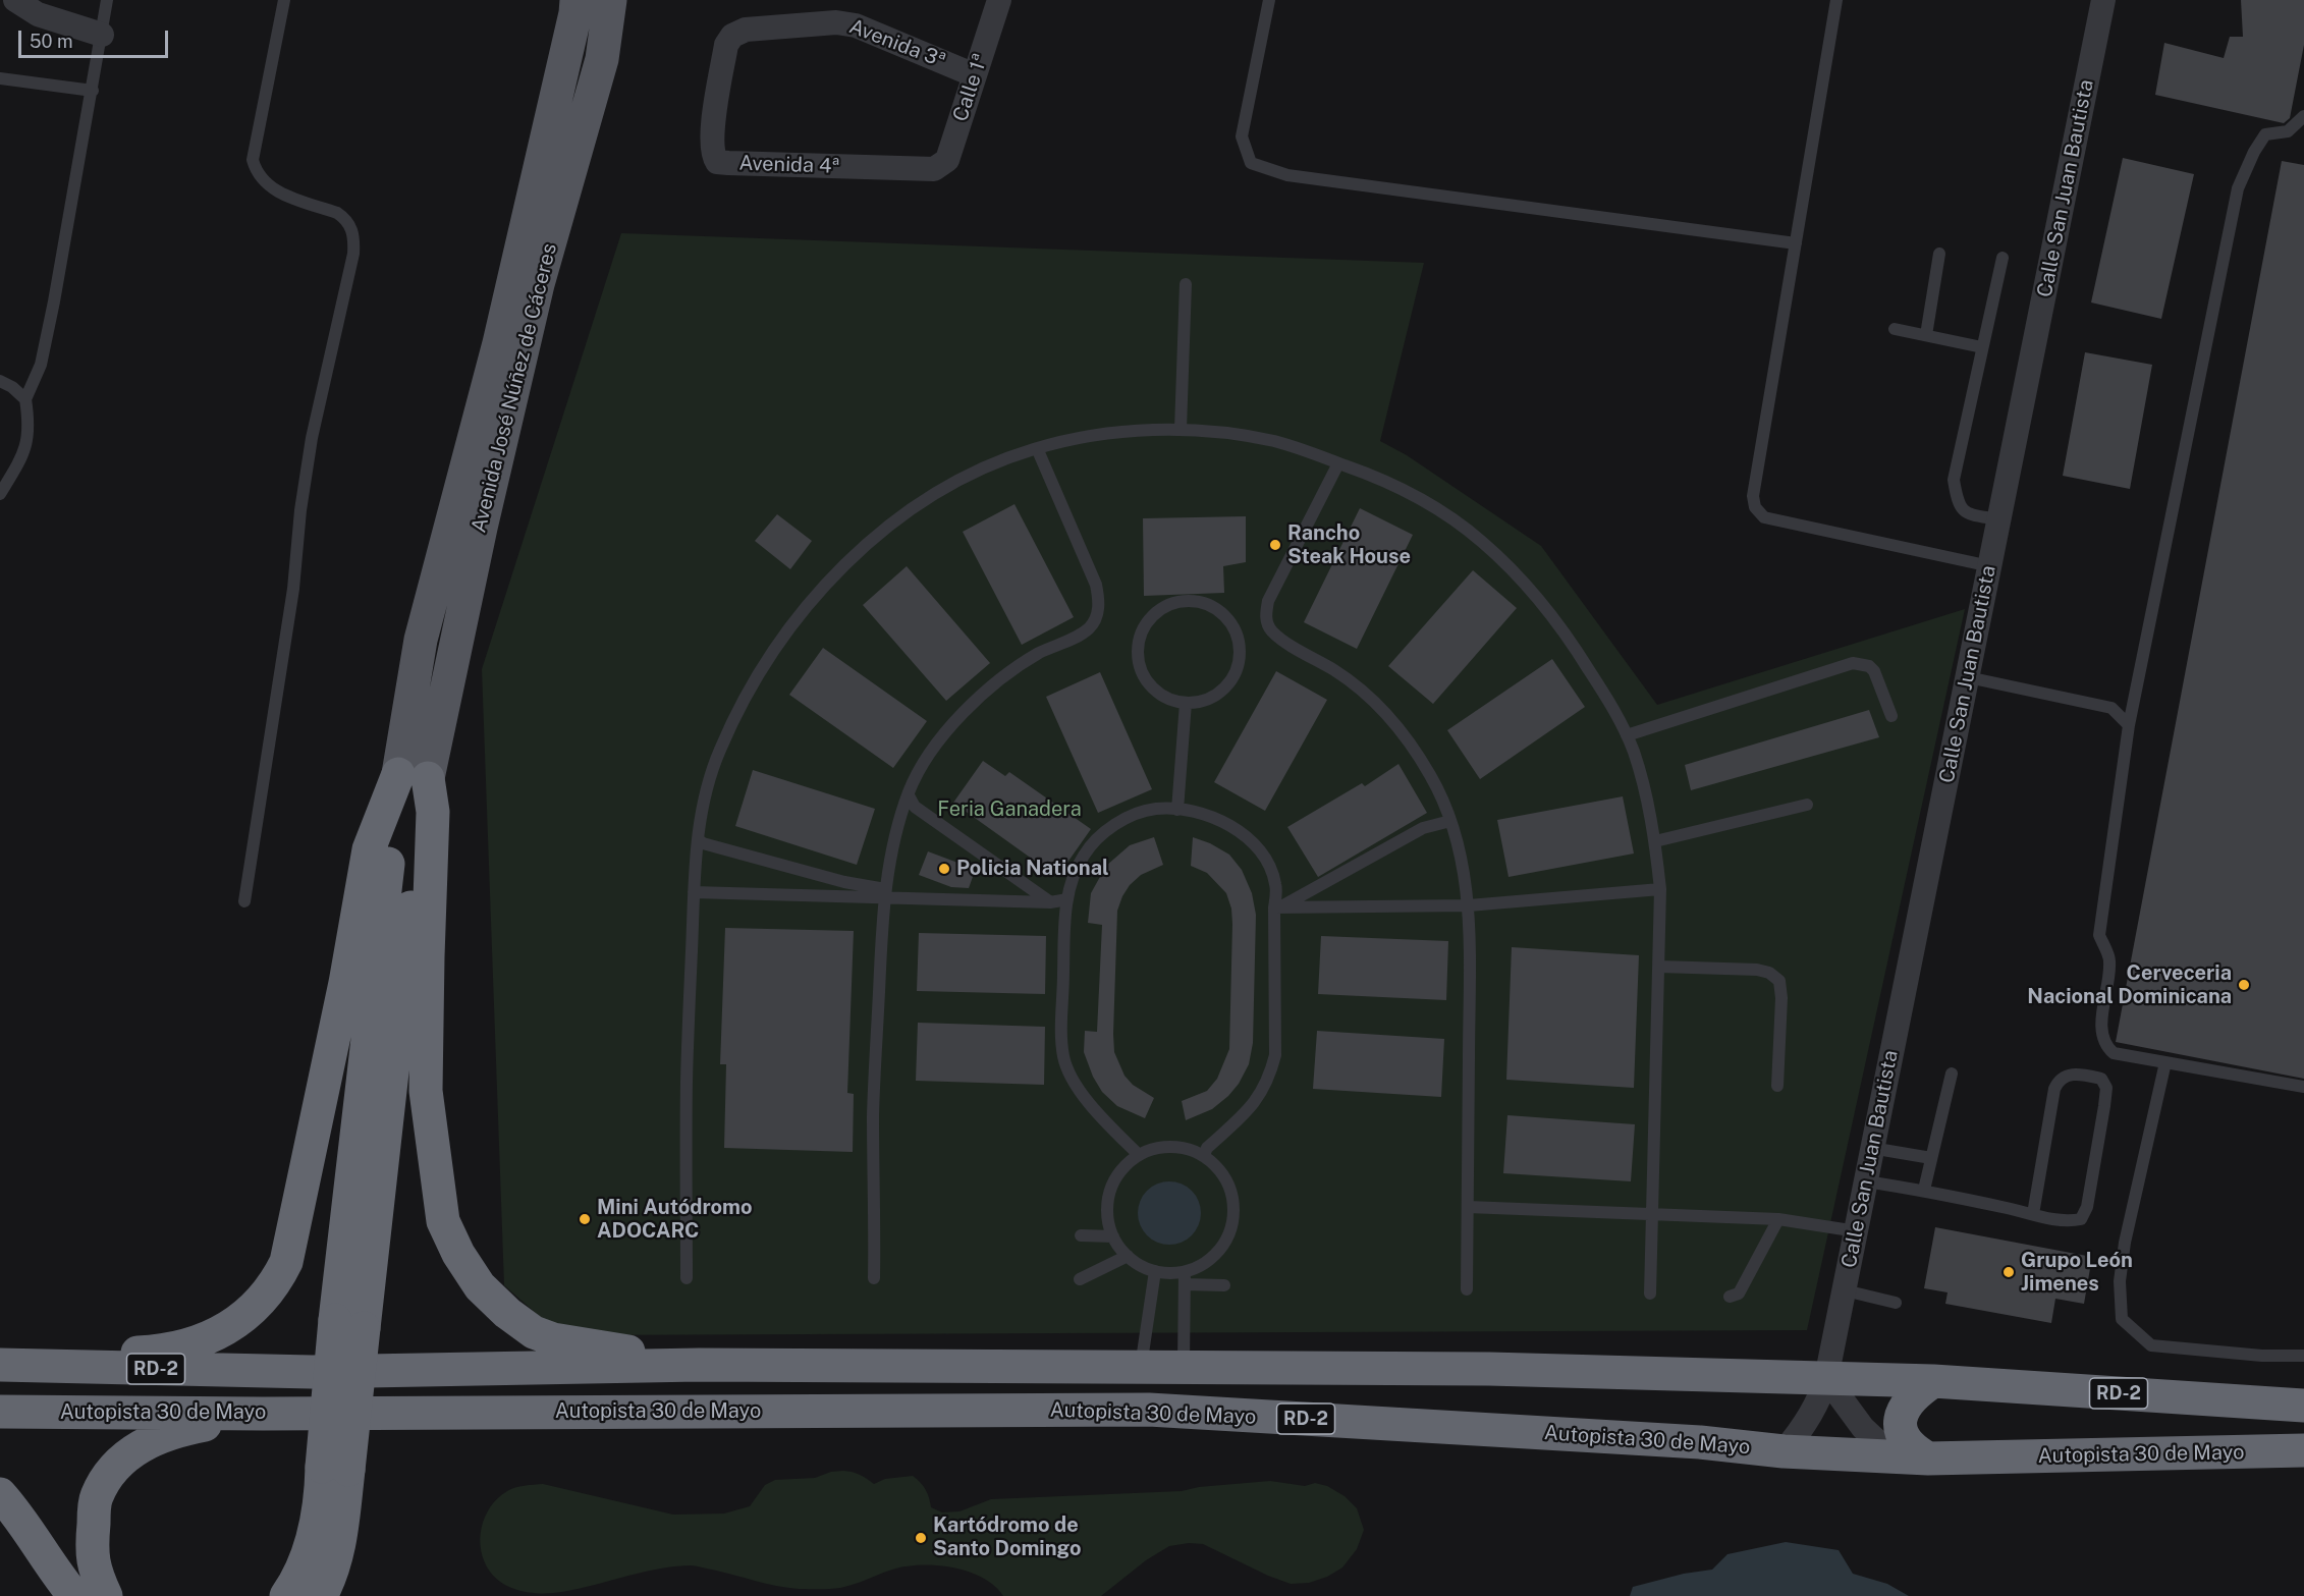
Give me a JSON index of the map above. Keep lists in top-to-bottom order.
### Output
{
  "streets": {
    "highway": ["RD-2", "Autopista 30 de Mayo"],
    "main road": ["Avenida José Núñez de Cáceres"],
    "street": [
      "Avenida 3ª",
      "Calle 1ª",
      "Avenida 4ª",
      "Calle San Juan Bautista"
    ]
  },
  "crossings": [
    ["Avenida 3ª", "Calle 1ª"],
    ["Avenida 3ª", "Avenida 4ª"],
    ["Calle 1ª", "Avenida 4ª"],
    ["Calle San Juan Bautista", "Autopista 30 de Mayo"]
  ],
  "parks": ["Feria Ganadera"],
  "places": [
    "Rancho Steak House",
    "Policia National",
    "Cerveceria Nacional Dominicana",
    "Mini Autódromo ADOCARC",
    "Grupo León Jimenes",
    "Kartódromo de Santo Domingo"
  ],
  "scale_bar": "50 m"
}
